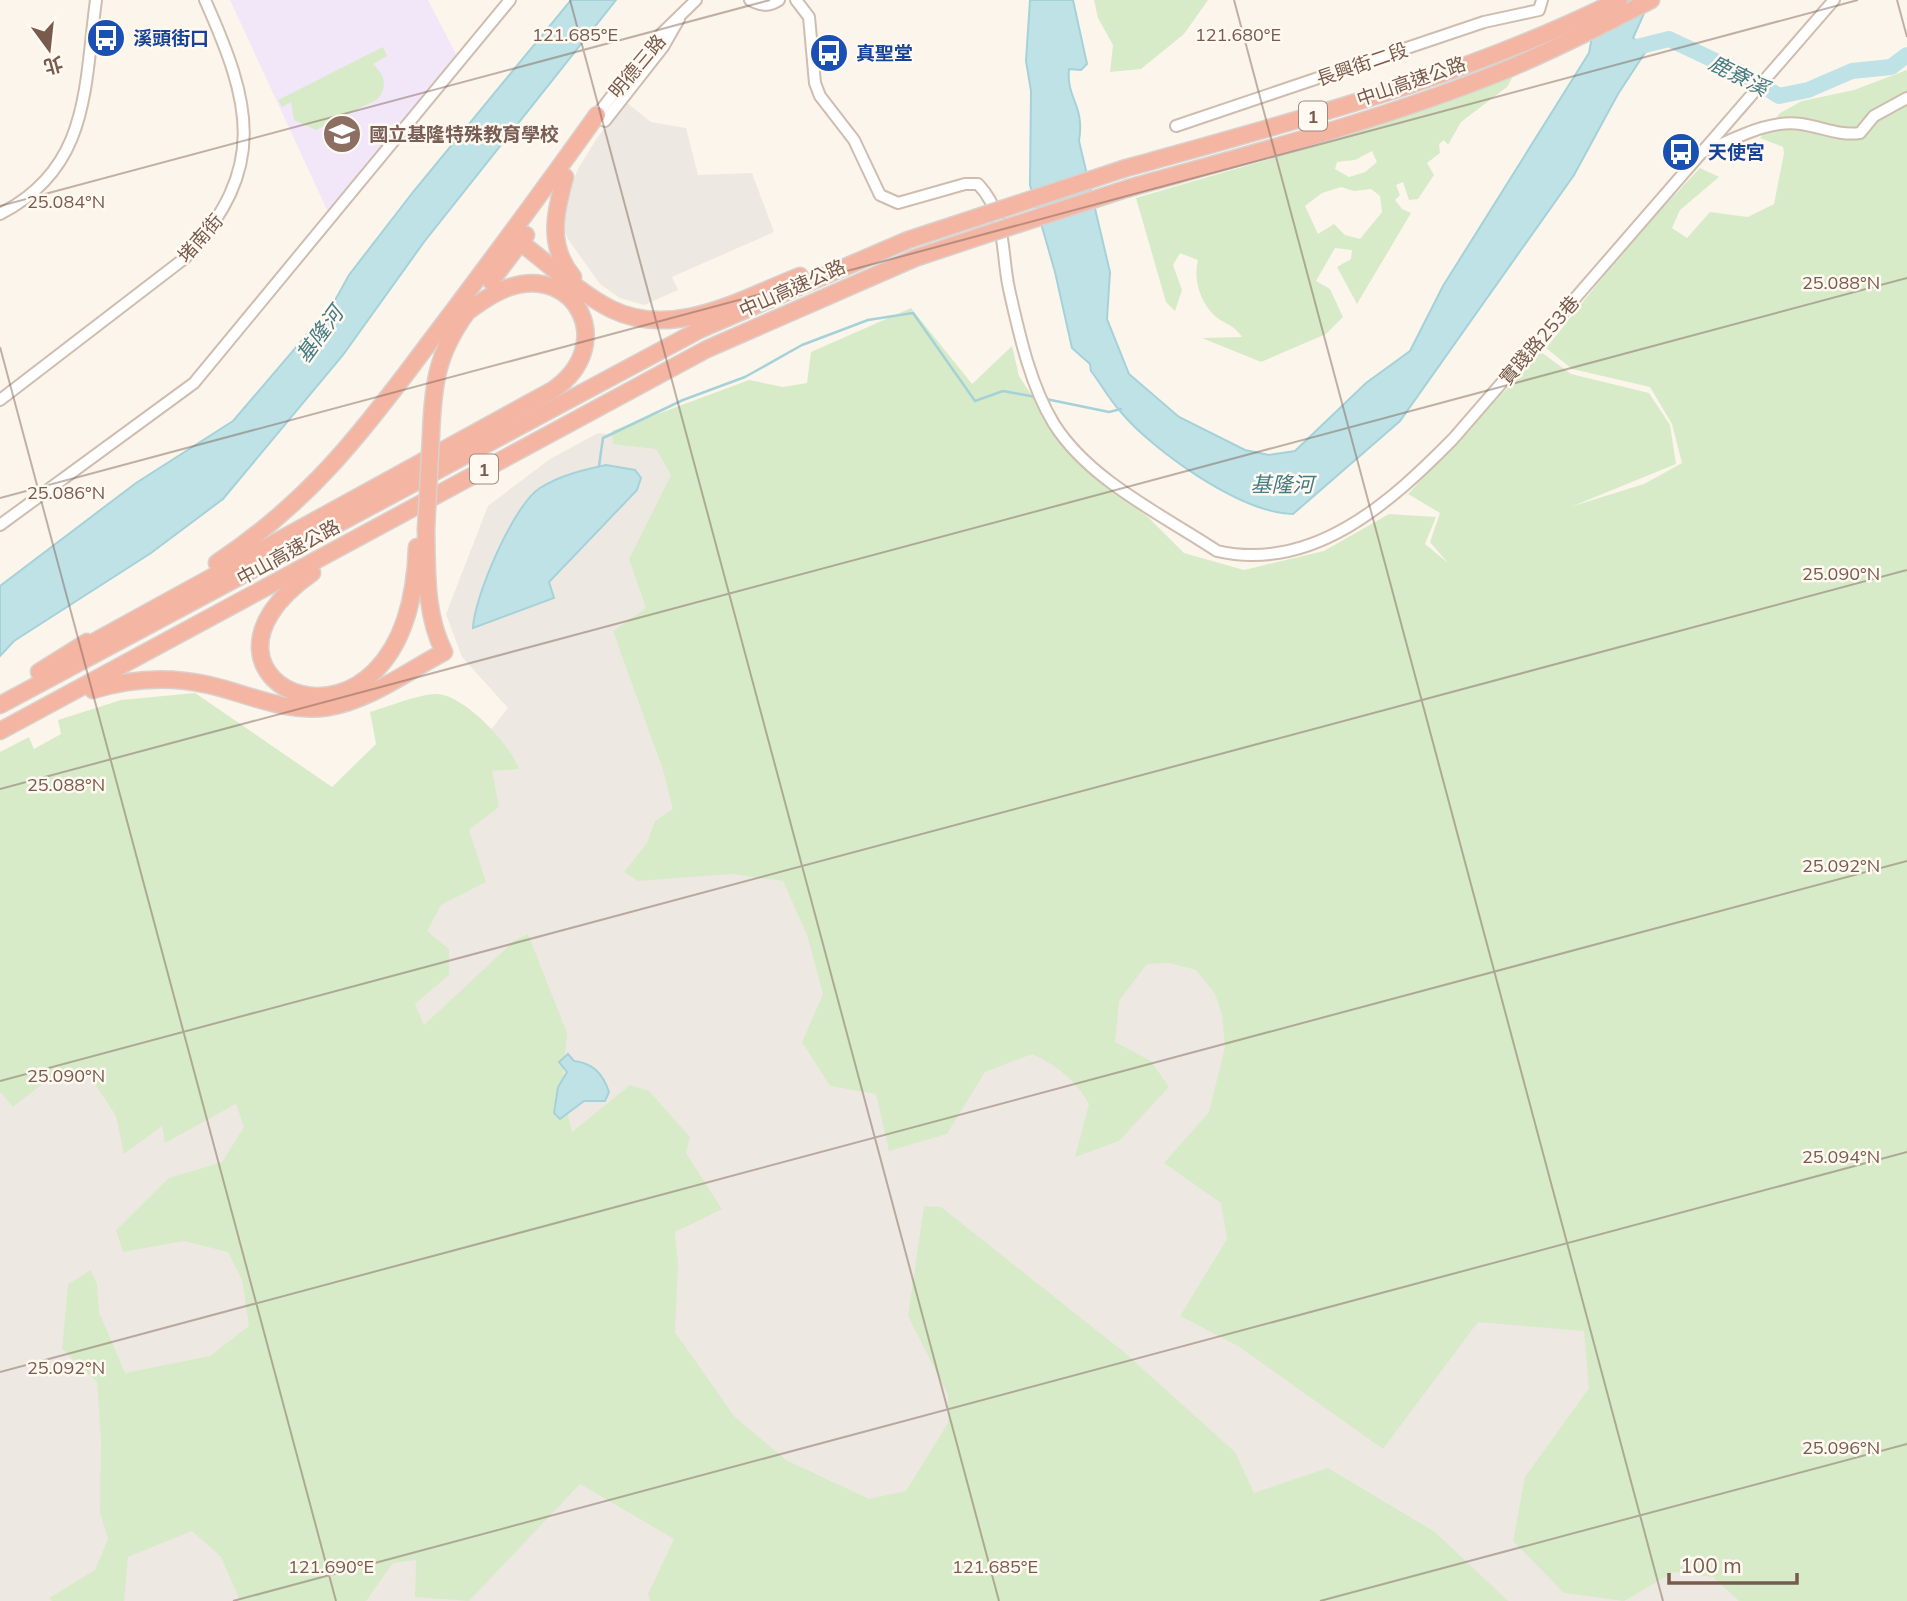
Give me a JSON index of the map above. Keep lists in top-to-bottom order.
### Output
{
  "streets": {
    "highway": ["中山高速公路", "1"],
    "street": [
      "長興街二段",
      "明德三路",
      "堵南街",
      "實踐路253巷"
    ]
  },
  "water": ["鹿寮溪", "基隆河"],
  "places": {
    "bus stop": ["溪頭街口", "真聖堂", "天使宮"],
    "school or university": ["國立基隆特殊教育學校"]
  },
  "scale_bar": "100 m",
  "north": "bottom",
  "coordinates": [
    "121.685°E",
    "121.680°E",
    "25.084°N",
    "25.088°N",
    "25.086°N",
    "25.090°N",
    "25.092°N",
    "25.094°N",
    "25.096°N",
    "121.690°E"
  ]
}
